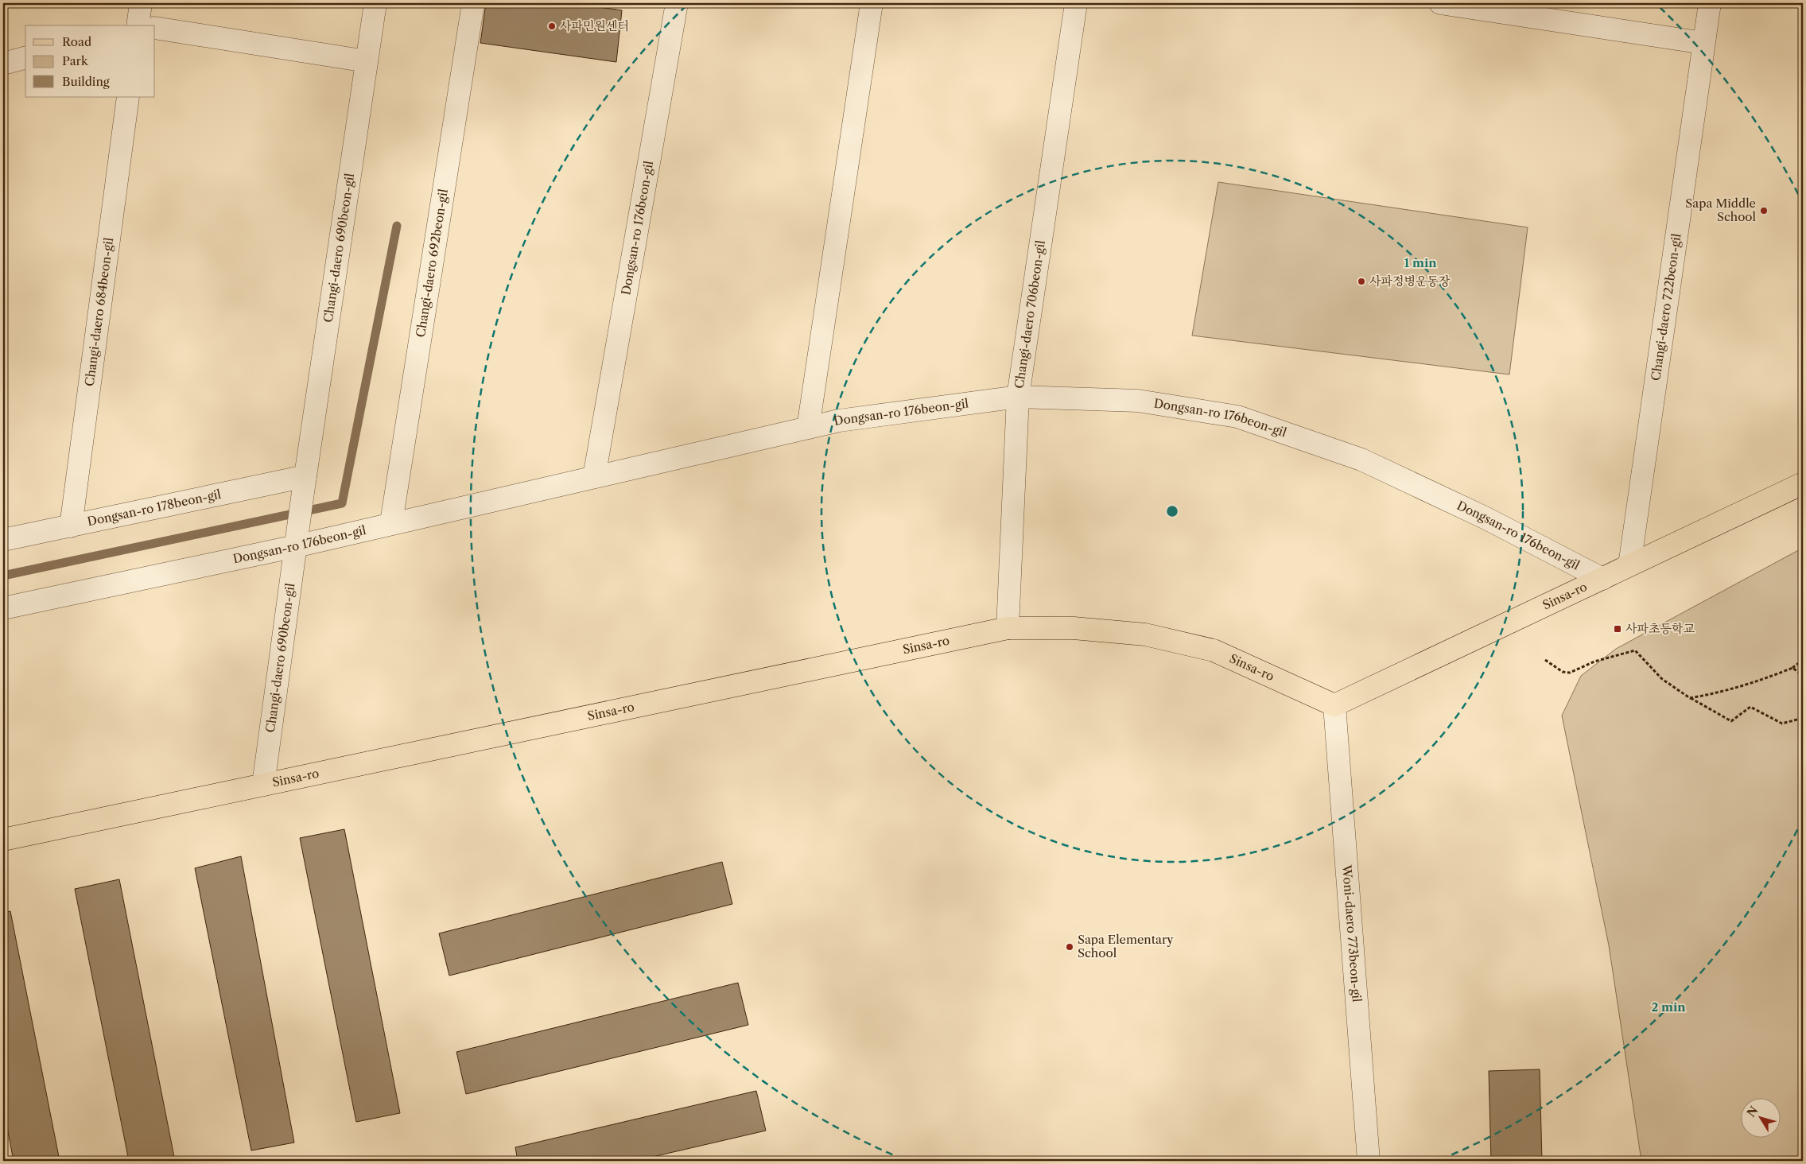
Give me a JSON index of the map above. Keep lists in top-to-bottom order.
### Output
{
  "streets": {
    "main road": ["Sinsa-ro"],
    "street": [
      "Dongsan-ro 176beon-gil",
      "Changi-daero 690beon-gil",
      "Changi-daero 692beon-gil",
      "Changi-daero 722beon-gil",
      "Changi-daero 684beon-gil",
      "Changi-daero 706beon-gil",
      "Dongsan-ro 178beon-gil",
      "Woni-daero 773beon-gil"
    ]
  },
  "crossings": [
    ["Dongsan-ro 176beon-gil", "Changi-daero 690beon-gil"],
    ["Dongsan-ro 176beon-gil", "Changi-daero 692beon-gil"],
    ["Dongsan-ro 176beon-gil", "Changi-daero 706beon-gil"],
    ["Dongsan-ro 176beon-gil", "Sinsa-ro"],
    ["Changi-daero 690beon-gil", "Dongsan-ro 178beon-gil"],
    ["Changi-daero 690beon-gil", "Sinsa-ro"],
    ["Changi-daero 722beon-gil", "Sinsa-ro"],
    ["Changi-daero 684beon-gil", "Dongsan-ro 178beon-gil"],
    ["Changi-daero 706beon-gil", "Sinsa-ro"],
    ["Sinsa-ro", "Woni-daero 773beon-gil"]
  ],
  "places": {
    "other": [
      "사파민원센터",
      "Sapa Middle School",
      "사파정병운동장",
      "Sapa Elementary School"
    ],
    "transit": ["사파초등학교"]
  },
  "legend": ["Road", "Park", "Building"],
  "north": "top left",
  "rings": ["1 min", "2 min"]
}
